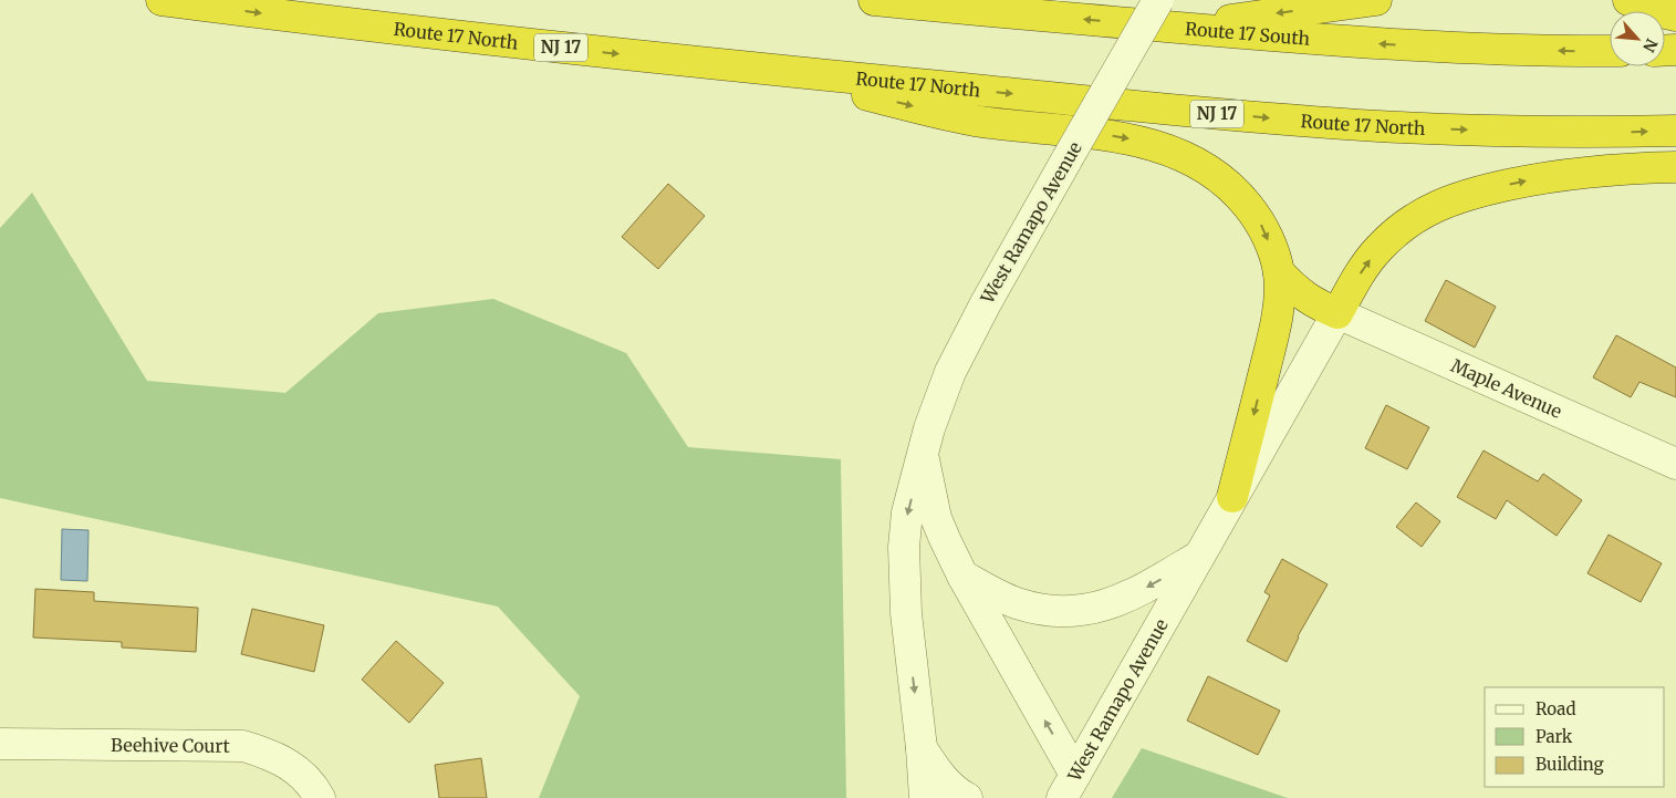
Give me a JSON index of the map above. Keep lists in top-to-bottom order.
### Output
{
  "streets": {
    "highway": ["Route 17 South", "Route 17 North", "NJ 17"],
    "street": ["West Ramapo Avenue", "Maple Avenue", "Beehive Court"]
  },
  "crossings": [
    ["West Ramapo Avenue", "Maple Avenue"]
  ],
  "legend": ["Road", "Park", "Building"],
  "north": "bottom right"
}
